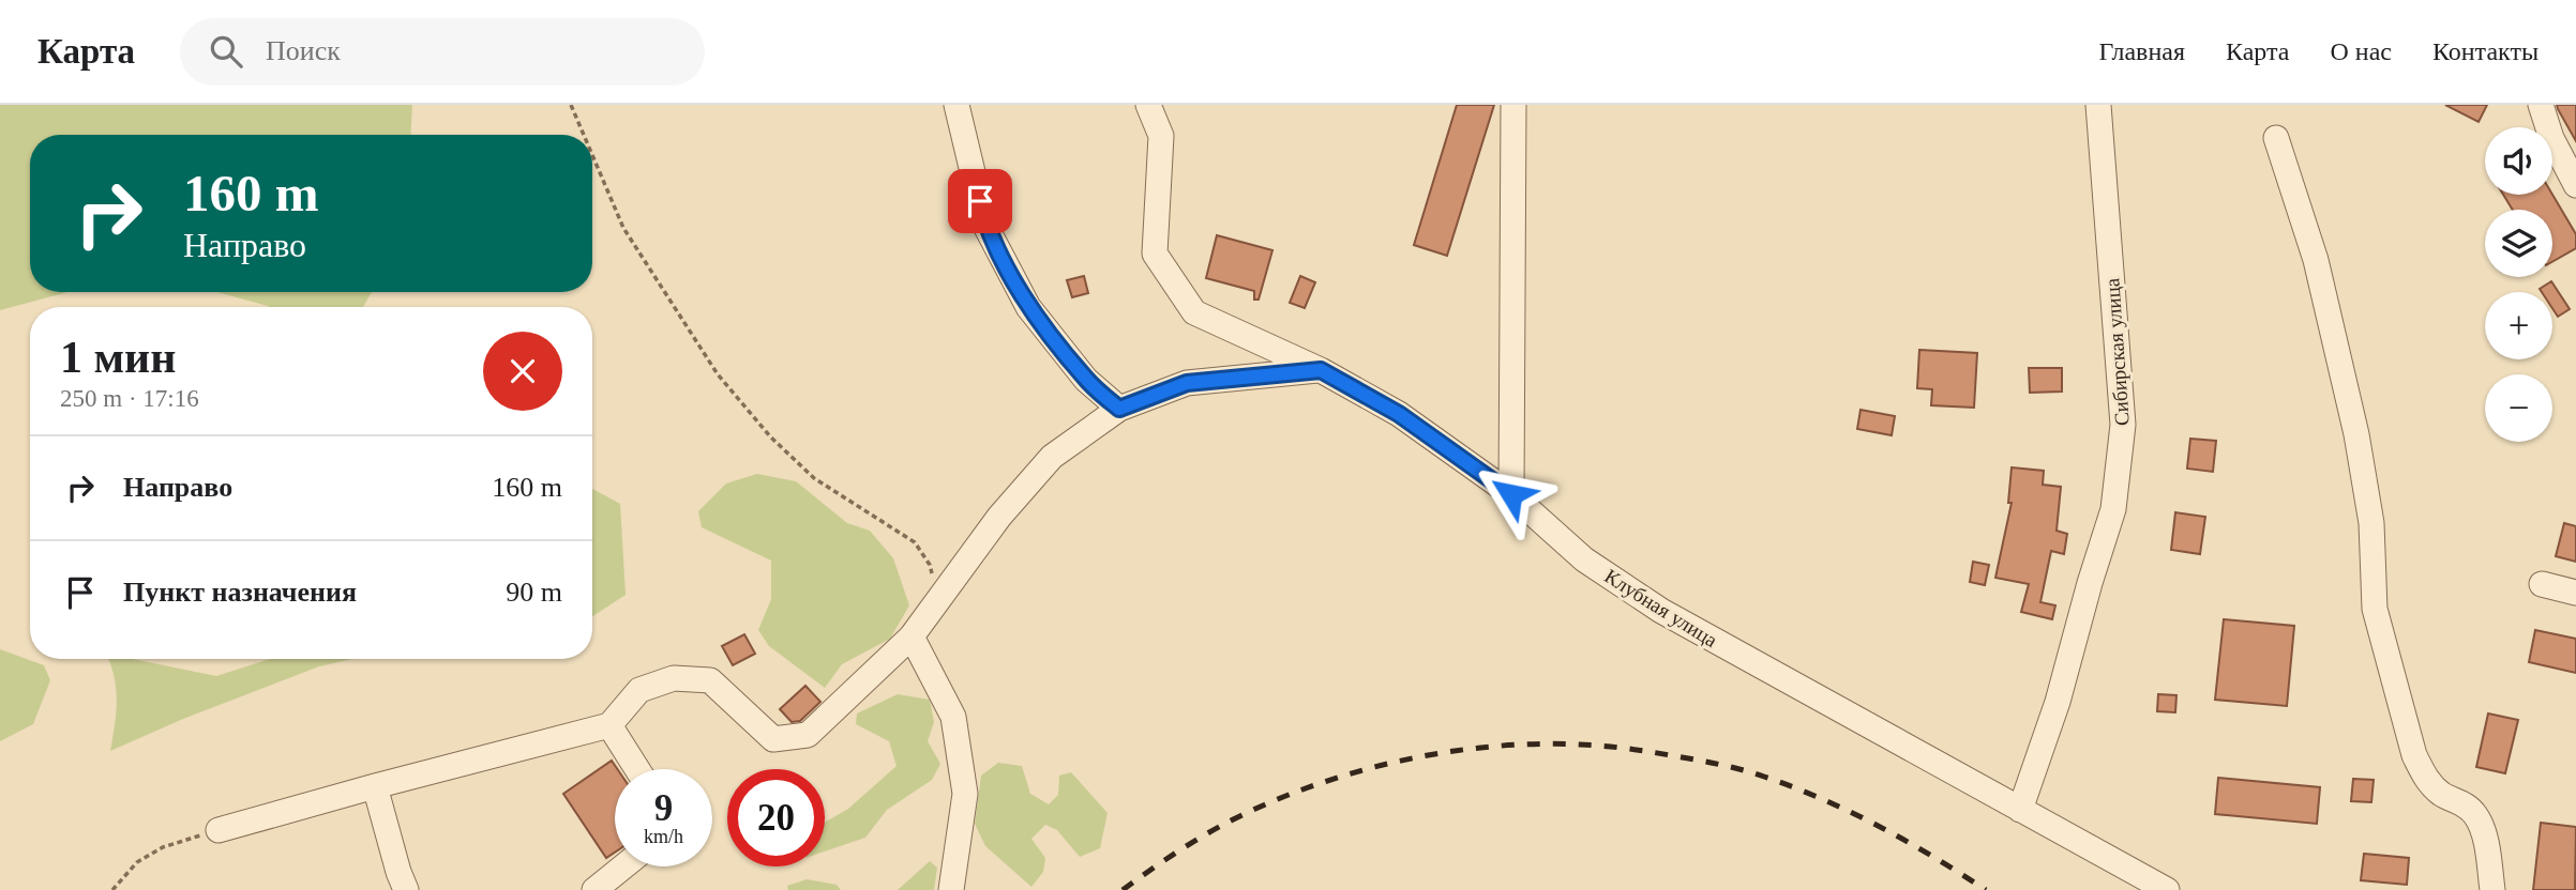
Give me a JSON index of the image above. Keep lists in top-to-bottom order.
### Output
{
  "streets": {
    "street": ["Сибирская улица", "Клубная улица"]
  },
  "crossings": [
    ["Сибирская улица", "Клубная улица"]
  ],
  "page": {
    "header": "Карта",
    "search": "Поиск",
    "nav": [
      "Главная",
      "Карта",
      "О нас",
      "Контакты"
    ],
    "map_buttons": ["+", "−"],
    "turn": ["160 m", "Направо"],
    "heading": ["1 мин", "250 m · 17:16"],
    "list": [
      {
        "name": "Направо",
        "value": "160 m"
      },
      {
        "name": "Пункт назначения",
        "value": "90 m"
      }
    ],
    "speed": "9 km/h",
    "limit": "20"
  }
}
